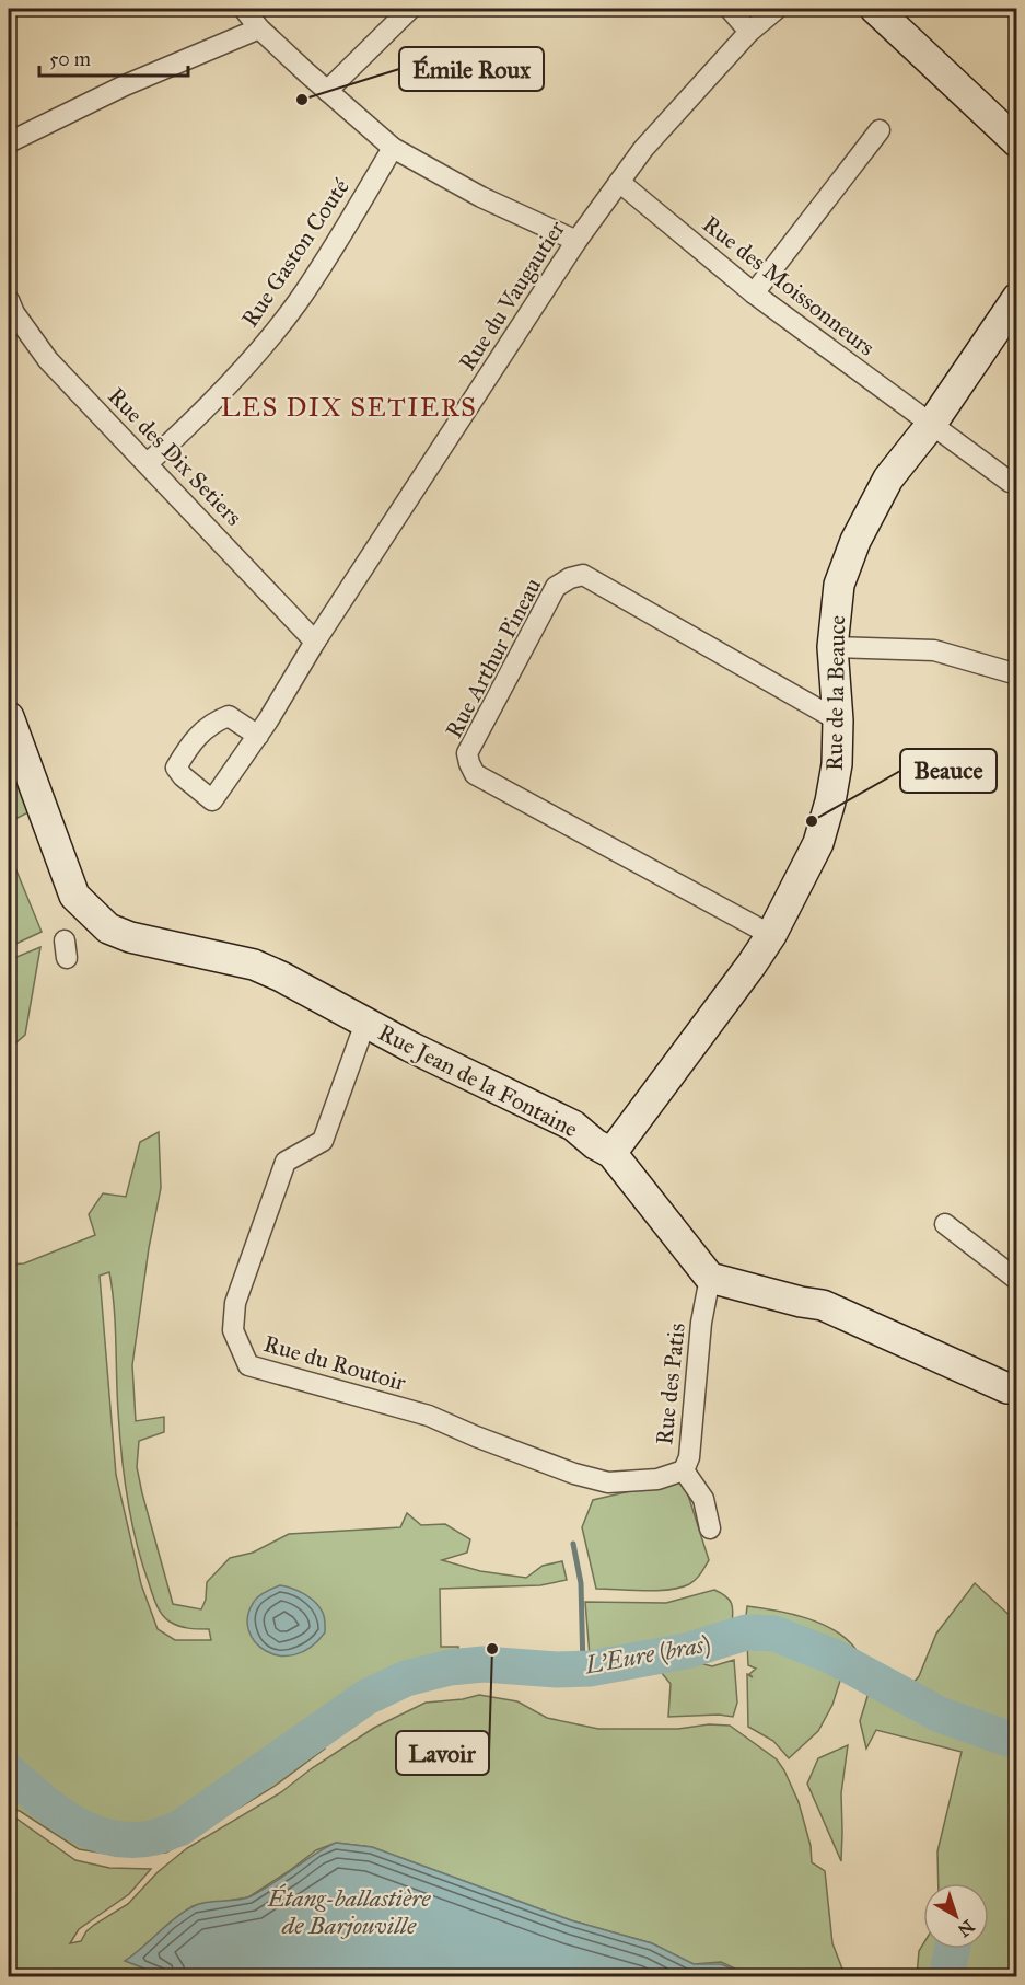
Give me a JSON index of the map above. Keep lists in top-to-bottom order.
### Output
{
  "streets": {
    "street": [
      "Rue Gaston Couté",
      "Rue des Moissonneurs",
      "Rue du Vaugautier",
      "Rue des Dix Setiers",
      "Rue Arthur Pineau",
      "Rue de la Beauce",
      "Rue Jean de la Fontaine",
      "Rue du Routoir",
      "Rue des Patis"
    ]
  },
  "crossings": [
    ["Rue Gaston Couté", "Rue des Dix Setiers"],
    ["Rue des Moissonneurs", "Rue du Vaugautier"],
    ["Rue des Moissonneurs", "Rue de la Beauce"],
    ["Rue du Vaugautier", "Rue des Dix Setiers"],
    ["Rue Arthur Pineau", "Rue de la Beauce"],
    ["Rue de la Beauce", "Rue Jean de la Fontaine"],
    ["Rue Jean de la Fontaine", "Rue du Routoir"],
    ["Rue Jean de la Fontaine", "Rue des Patis"],
    ["Rue du Routoir", "Rue des Patis"]
  ],
  "districts": ["LES DIX SETIERS"],
  "water": ["L'Eure (bras)", "Étang-ballastière de Barjouville"],
  "places": ["Émile Roux", "Beauce", "Lavoir"],
  "scale_bar": "50 m",
  "north": "bottom right"
}
